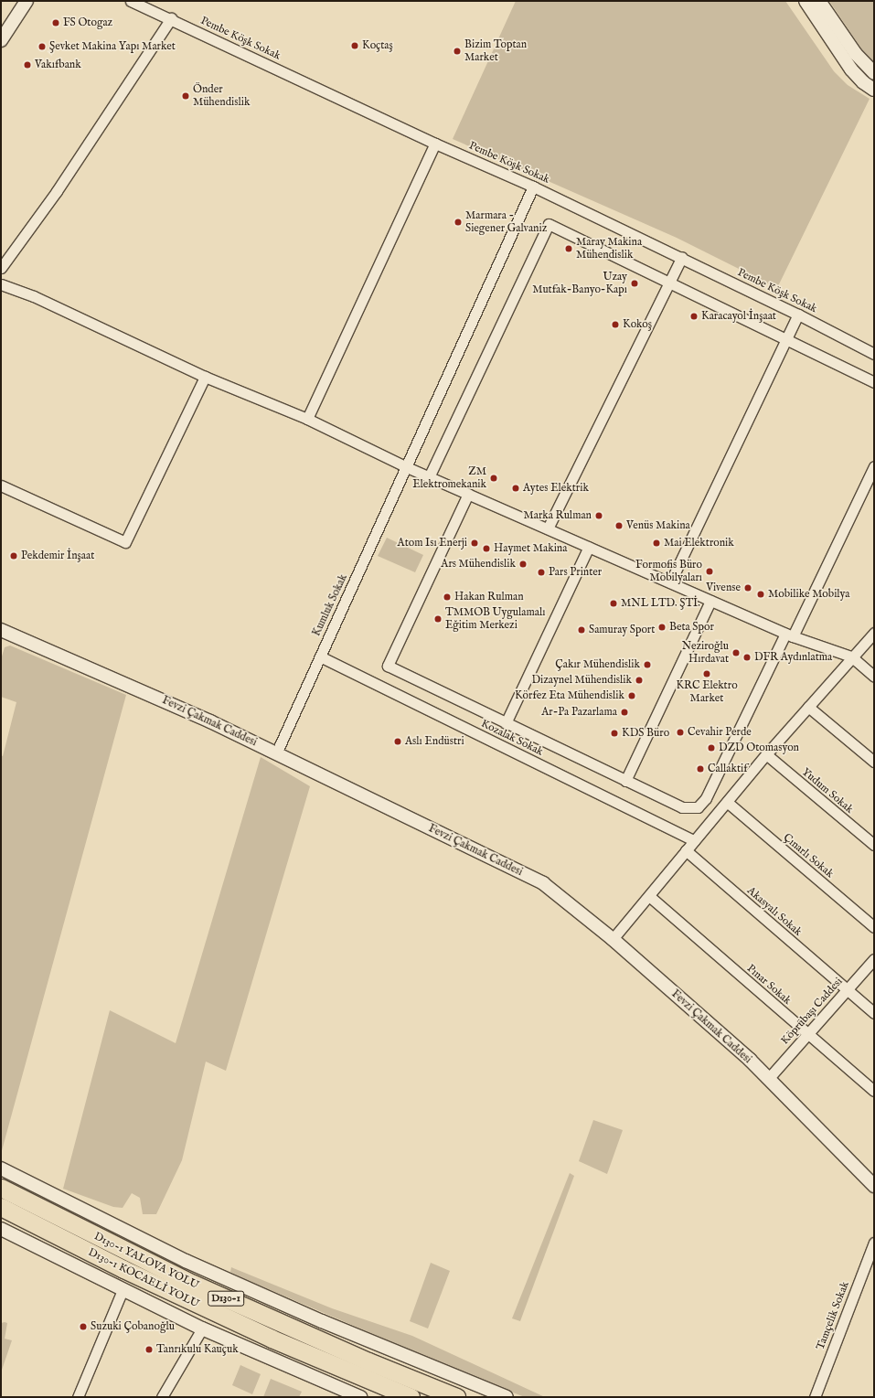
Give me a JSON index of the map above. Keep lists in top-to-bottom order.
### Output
{
  "streets": {
    "highway": ["D130-1 YALOVA YOLU", "D130-1 KOCAELİ YOLU", "D130-1"],
    "street": [
      "Pembe Köşk Sokak",
      "Kumluk Sokak",
      "Fevzi Çakmak Caddesi",
      "Kozalak Sokak",
      "Yudum Sokak",
      "Çınarlı Sokak",
      "Akasyalı Sokak",
      "Pınar Sokak",
      "Köprübaşı Caddesi",
      "Tamçelik Sokak"
    ]
  },
  "crossings": [
    ["Pembe Köşk Sokak", "Kumluk Sokak"],
    ["Kumluk Sokak", "Fevzi Çakmak Caddesi"],
    ["Kumluk Sokak", "Kozalak Sokak"],
    ["Fevzi Çakmak Caddesi", "Köprübaşı Caddesi"],
    ["Akasyalı Sokak", "Köprübaşı Caddesi"],
    ["Pınar Sokak", "Köprübaşı Caddesi"]
  ],
  "places": [
    "FS Otogaz",
    "Koçtaş",
    "Şevket Makina Yapı Market",
    "Bizim Toptan Market",
    "Vakıfbank",
    "Önder Mühendislik",
    "Marmara - Siegener Galvaniz",
    "Maray Makina Mühendislik",
    "Uzay Mutfak-Banyo-Kapı",
    "Karacayol İnşaat",
    "Kokoş",
    "ZM Elektromekanik",
    "Aytes Elektrik",
    "Marka Rulman",
    "Venüs Makina",
    "Atom Isı Enerji",
    "Mai Elektronik",
    "Haymet Makina",
    "Pekdemir İnşaat",
    "Ars Mühendislik",
    "Formofis Büro Mobilyaları",
    "Pars Printer",
    "Vivense",
    "Mobilike Mobilya",
    "Hakan Rulman",
    "MNL LTD. ŞTİ.",
    "TMMOB Uygulamalı Eğitim Merkezi",
    "Beta Spor",
    "Samuray Sport",
    "Neziroğlu Hırdavat",
    "DFR Aydınlatma",
    "Çakır Mühendislik",
    "KRC Elektro Market",
    "Dizaynel Mühendislik",
    "Körfez Eta Mühendislik",
    "Ar-Pa Pazarlama",
    "Cevahir Perde",
    "KDS Büro",
    "Aslı Endüstri",
    "DZD Otomasyon",
    "Callaktif",
    "Suzuki Çobanoğlu",
    "Tanrıkulu Kauçuk"
  ]
}
